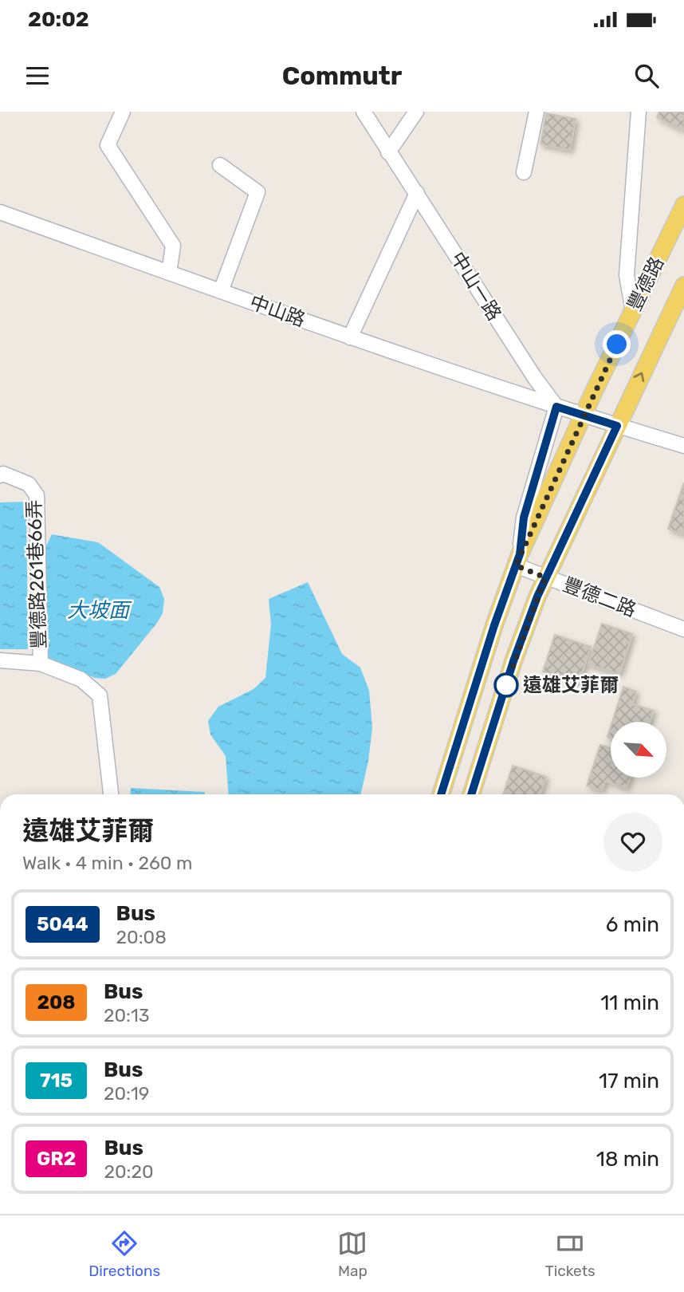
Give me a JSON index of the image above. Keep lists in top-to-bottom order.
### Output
{
  "streets": {
    "main road": ["豐德路"],
    "street": [
      "中山一路",
      "中山路",
      "豐德路261巷66弄",
      "豐德二路"
    ]
  },
  "crossings": [
    ["豐德路", "豐德二路"],
    ["中山一路", "中山路"]
  ],
  "water": ["大坡面"],
  "places": ["遠雄艾菲爾"],
  "lines": ["bus line 5044"],
  "north": "bottom right",
  "page": {
    "status": "20:02",
    "header": "Commutr",
    "heading": ["遠雄艾菲爾", "Walk · 4 min · 260 m"],
    "list": [
      {
        "mark": "5044",
        "name": "Bus",
        "note": "20:08",
        "value": "6 min"
      },
      {
        "mark": "208",
        "name": "Bus",
        "note": "20:13",
        "value": "11 min"
      },
      {
        "mark": "715",
        "name": "Bus",
        "note": "20:19",
        "value": "17 min"
      },
      {
        "mark": "GR2",
        "name": "Bus",
        "note": "20:20",
        "value": "18 min"
      }
    ],
    "tabs": ["Directions", "Map", "Tickets"]
  }
}
